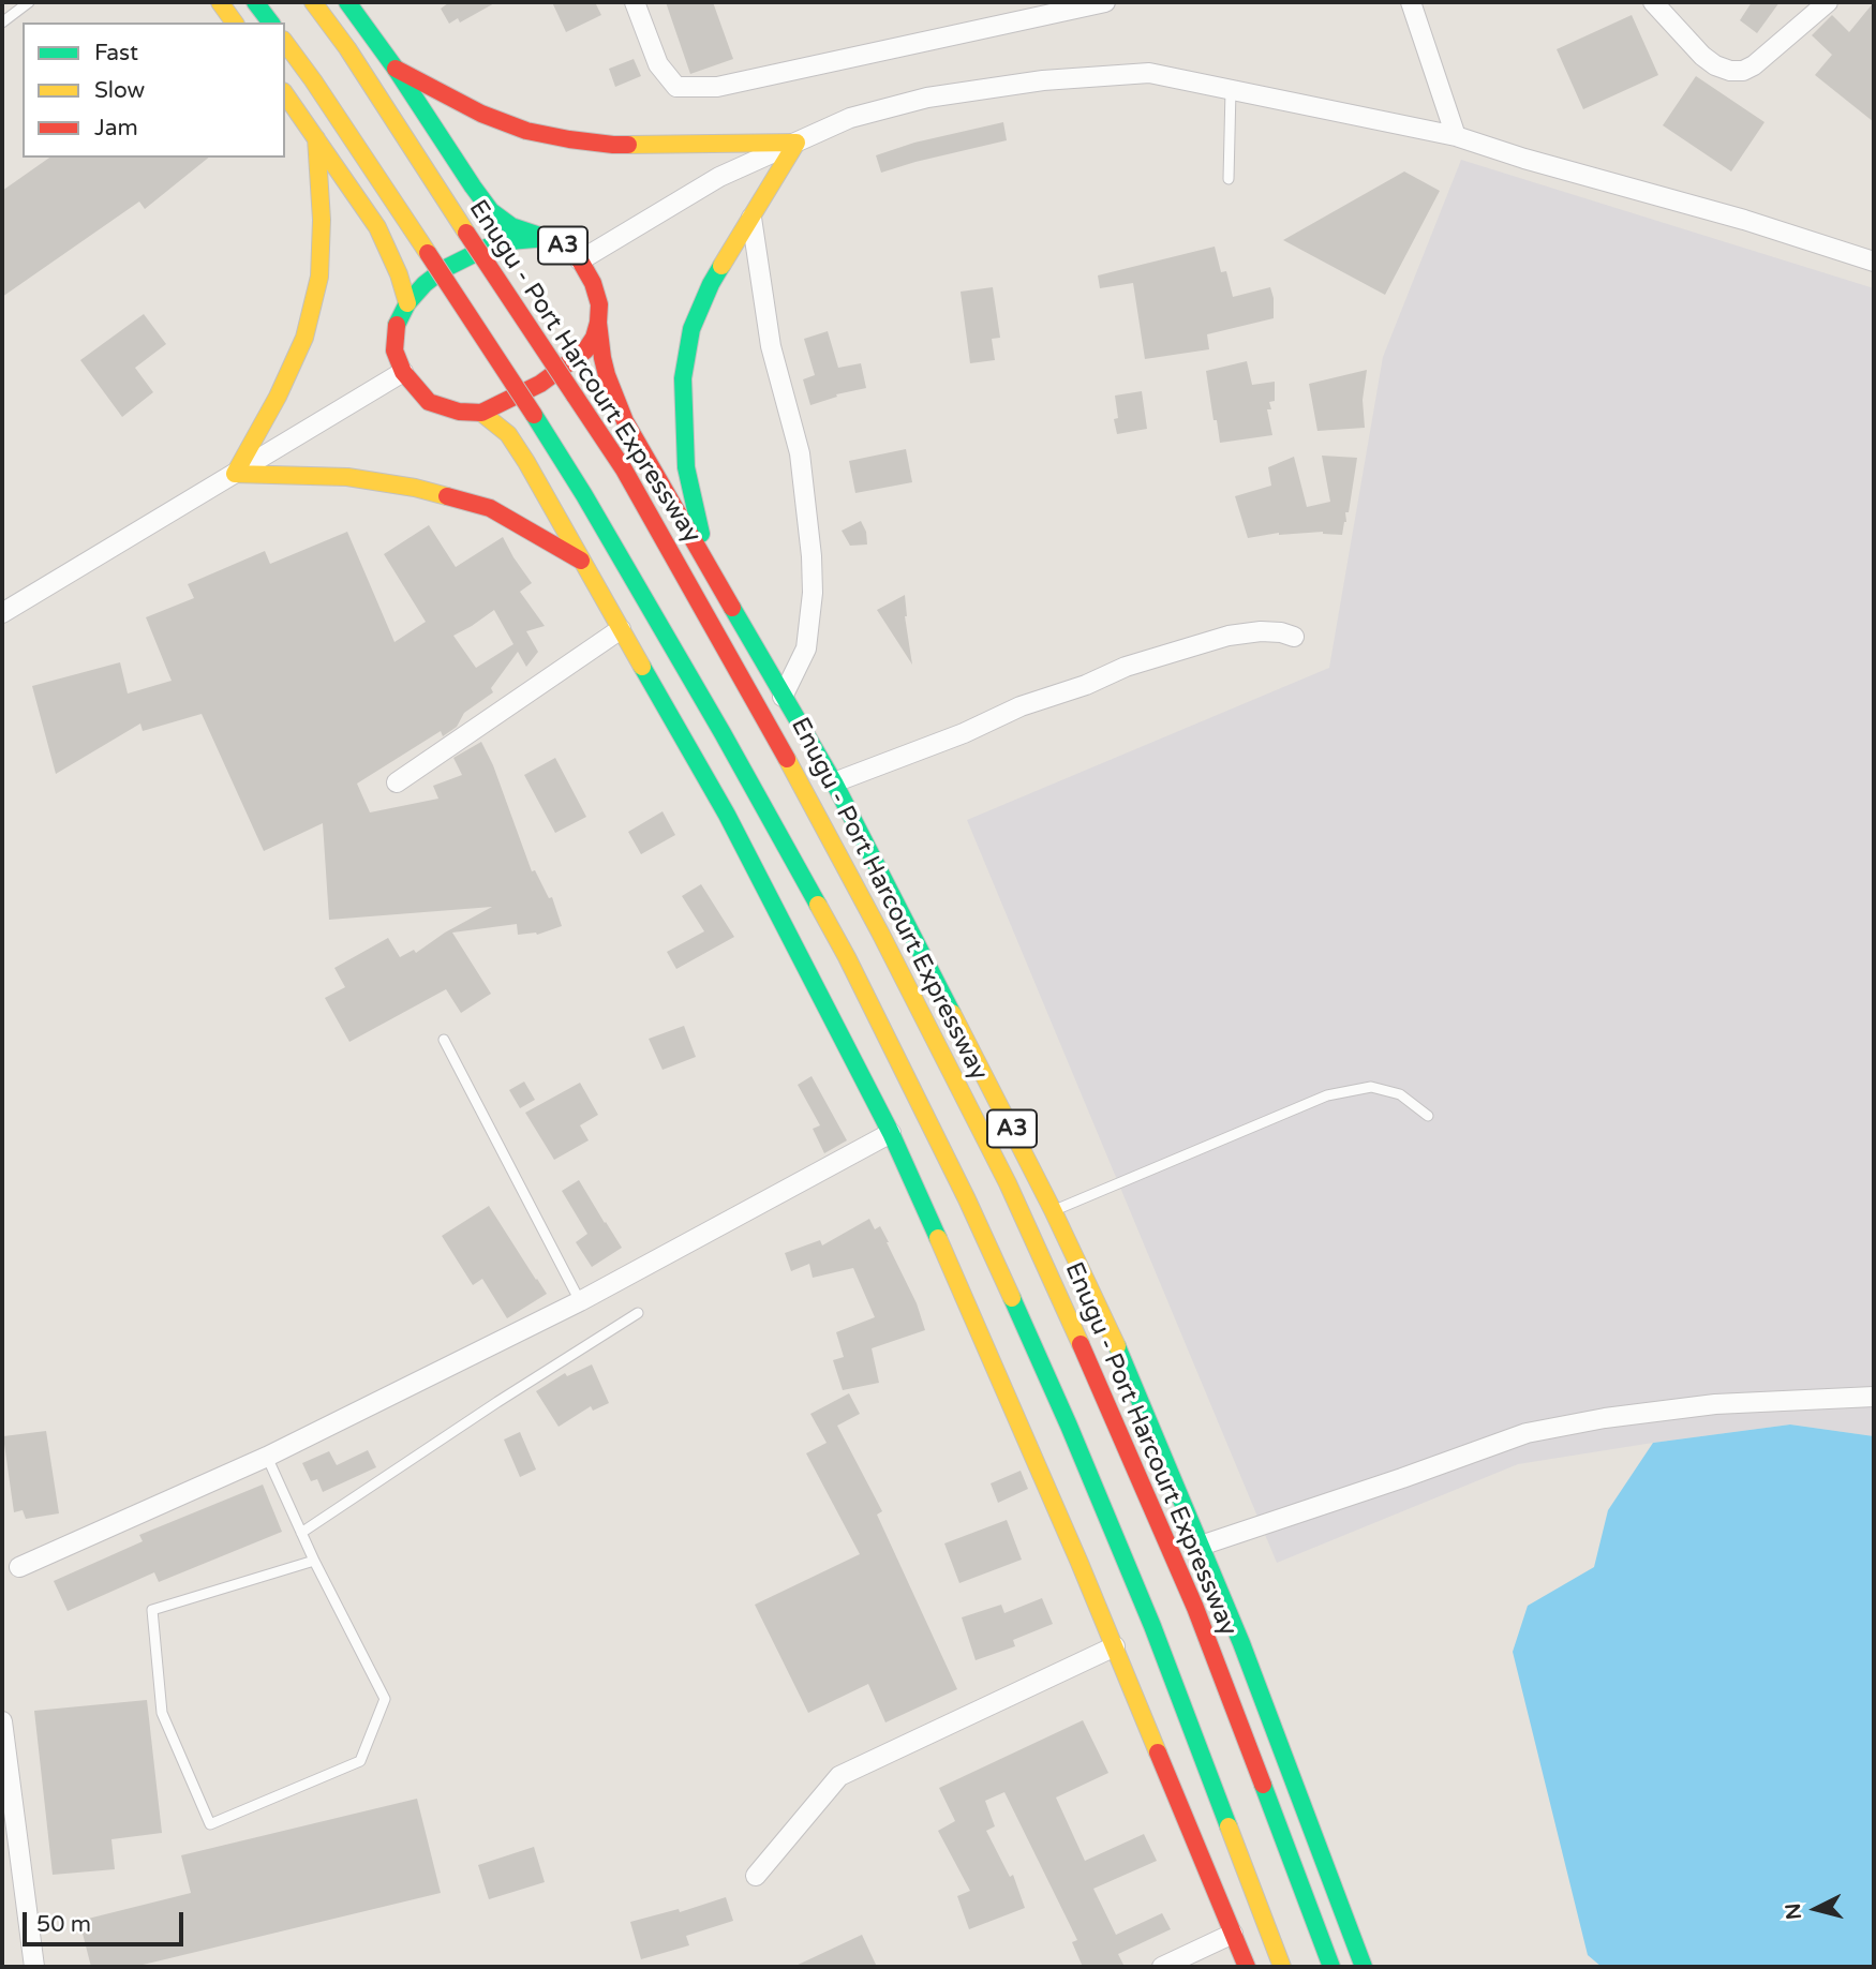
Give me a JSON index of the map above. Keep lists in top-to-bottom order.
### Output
{
  "streets": {
    "main road": ["A3", "Enugu - Port Harcourt Expressway"]
  },
  "crossings": [
    ["A3", "Enugu - Port Harcourt Expressway"]
  ],
  "legend": ["Fast", "Slow", "Jam"],
  "scale_bar": "50 m",
  "north": "left"
}
